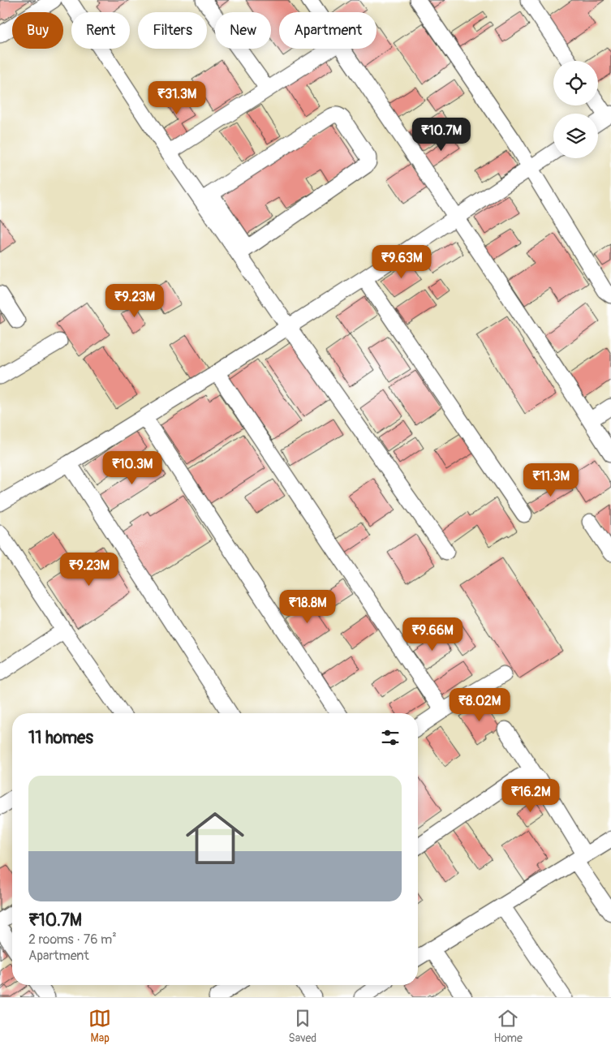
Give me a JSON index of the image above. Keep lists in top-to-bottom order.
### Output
{
  "page": {
    "chip": [
      "Buy",
      "Rent",
      "Filters",
      "New",
      "Apartment"
    ],
    "price": [
      "₹31.3M",
      "₹10.7M",
      "₹9.63M",
      "₹9.23M",
      "₹10.3M",
      "₹11.3M",
      "₹9.23M",
      "₹18.8M",
      "₹9.66M",
      "₹8.02M",
      "₹16.2M"
    ],
    "heading": "11 homes",
    "list": [
      {
        "name": "₹10.7M",
        "note": "2 rooms · 76 m² · Apartment"
      }
    ],
    "tabs": ["Map", "Saved", "Home"]
  }
}
